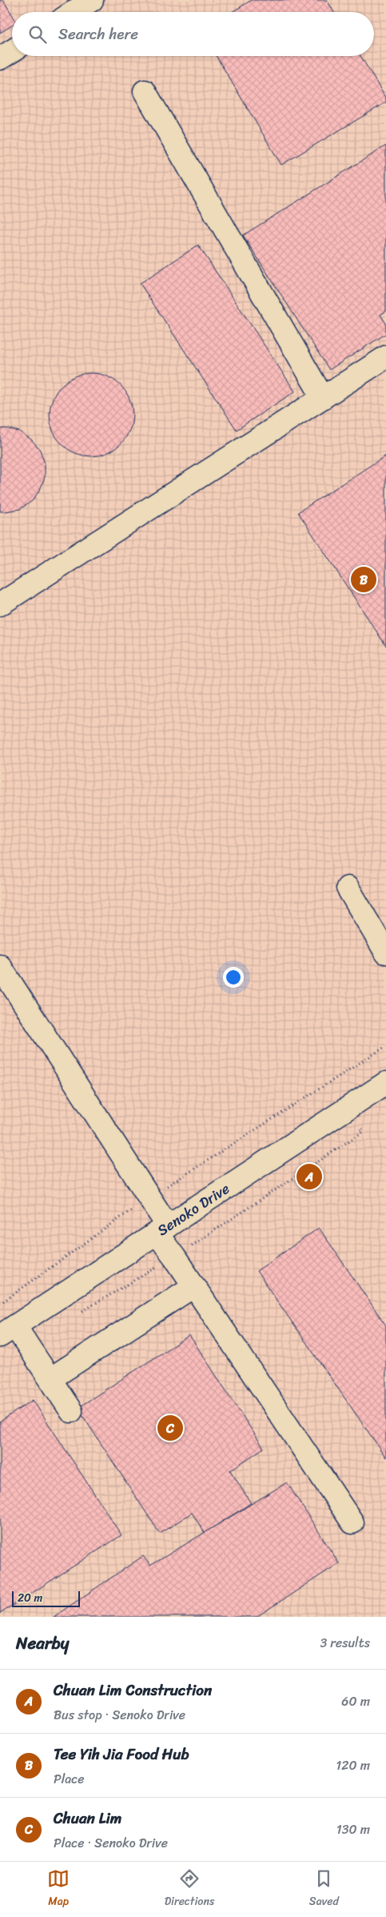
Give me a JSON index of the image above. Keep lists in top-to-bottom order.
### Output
{
  "streets": {
    "street": ["Senoko Drive"]
  },
  "scale_bar": "20 m",
  "page": {
    "search": "Search here",
    "pins": ["B", "A", "C"],
    "scale": "20 m",
    "heading": ["Nearby", "3 results"],
    "list": [
      {
        "mark": "A",
        "name": "Chuan Lim Construction",
        "note": "Bus stop · Senoko Drive",
        "value": "60 m"
      },
      {
        "mark": "B",
        "name": "Tee Yih Jia Food Hub",
        "note": "Place",
        "value": "120 m"
      },
      {
        "mark": "C",
        "name": "Chuan Lim",
        "note": "Place · Senoko Drive",
        "value": "130 m"
      }
    ],
    "nav": ["Map", "Directions", "Saved"]
  }
}
